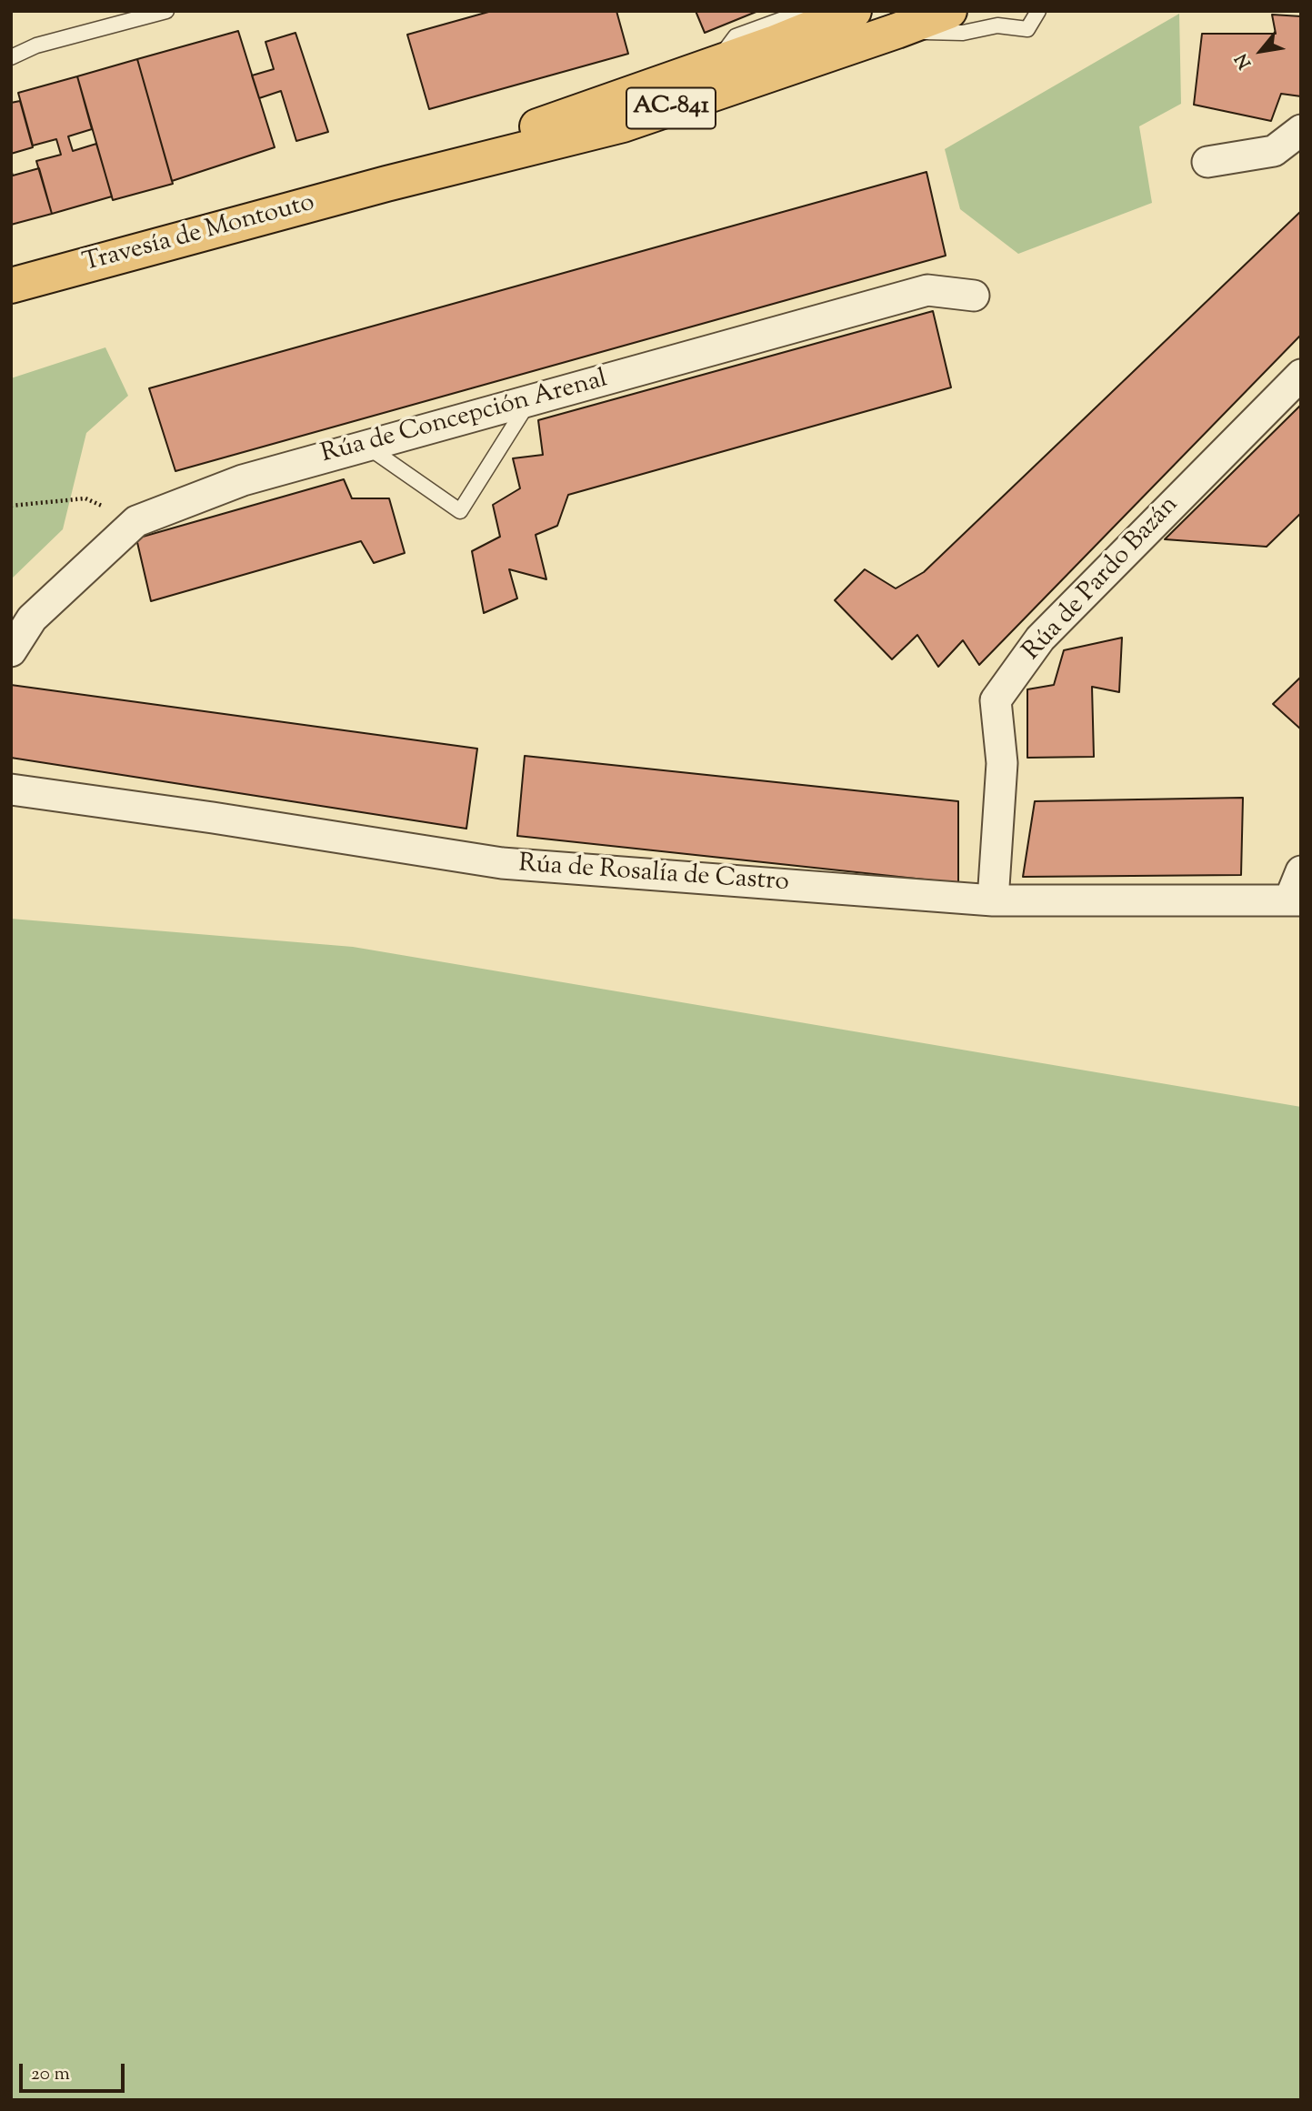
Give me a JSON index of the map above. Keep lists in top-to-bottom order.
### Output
{
  "streets": {
    "main road": ["AC-841", "Travesía de Montouto"],
    "street": ["Rúa de Concepción Arenal", "Rúa de Pardo Bazán", "Rúa de Rosalía de Castro"]
  },
  "crossings": [
    ["Rúa de Pardo Bazán", "Rúa de Rosalía de Castro"]
  ],
  "scale_bar": "20 m",
  "north": "bottom left"
}
